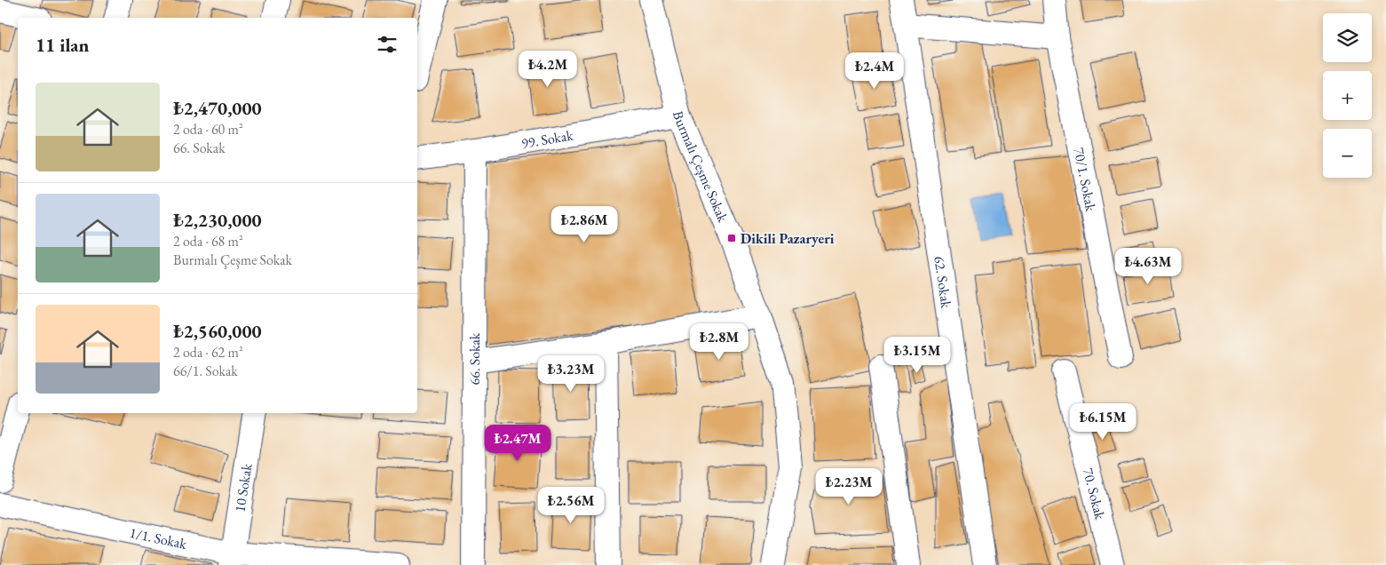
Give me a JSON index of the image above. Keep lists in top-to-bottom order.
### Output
{
  "streets": {
    "street": [
      "99. Sokak",
      "Burmalı Çeşme Sokak",
      "70/1. Sokak",
      "62. Sokak",
      "66. Sokak",
      "10 Sokak",
      "70. Sokak",
      "1/1. Sokak"
    ]
  },
  "crossings": [
    ["99. Sokak", "Burmalı Çeşme Sokak"],
    ["99. Sokak", "66. Sokak"],
    ["10 Sokak", "1/1. Sokak"]
  ],
  "places": {
    "transit": ["Dikili Pazaryeri"]
  },
  "page": {
    "map_buttons": ["+", "−"],
    "heading": "11 ilan",
    "price": [
      "₺4.2M",
      "₺2.4M",
      "₺2.86M",
      "₺4.63M",
      "₺2.8M",
      "₺3.15M",
      "₺3.23M",
      "₺6.15M",
      "₺2.47M",
      "₺2.23M",
      "₺2.56M"
    ],
    "list": [
      {
        "name": "₺2,470,000",
        "note": "2 oda · 60 m² · 66. Sokak"
      },
      {
        "name": "₺2,230,000",
        "note": "2 oda · 68 m² · Burmalı Çeşme Sokak"
      },
      {
        "name": "₺2,560,000",
        "note": "2 oda · 62 m² · 66/1. Sokak"
      }
    ]
  }
}
